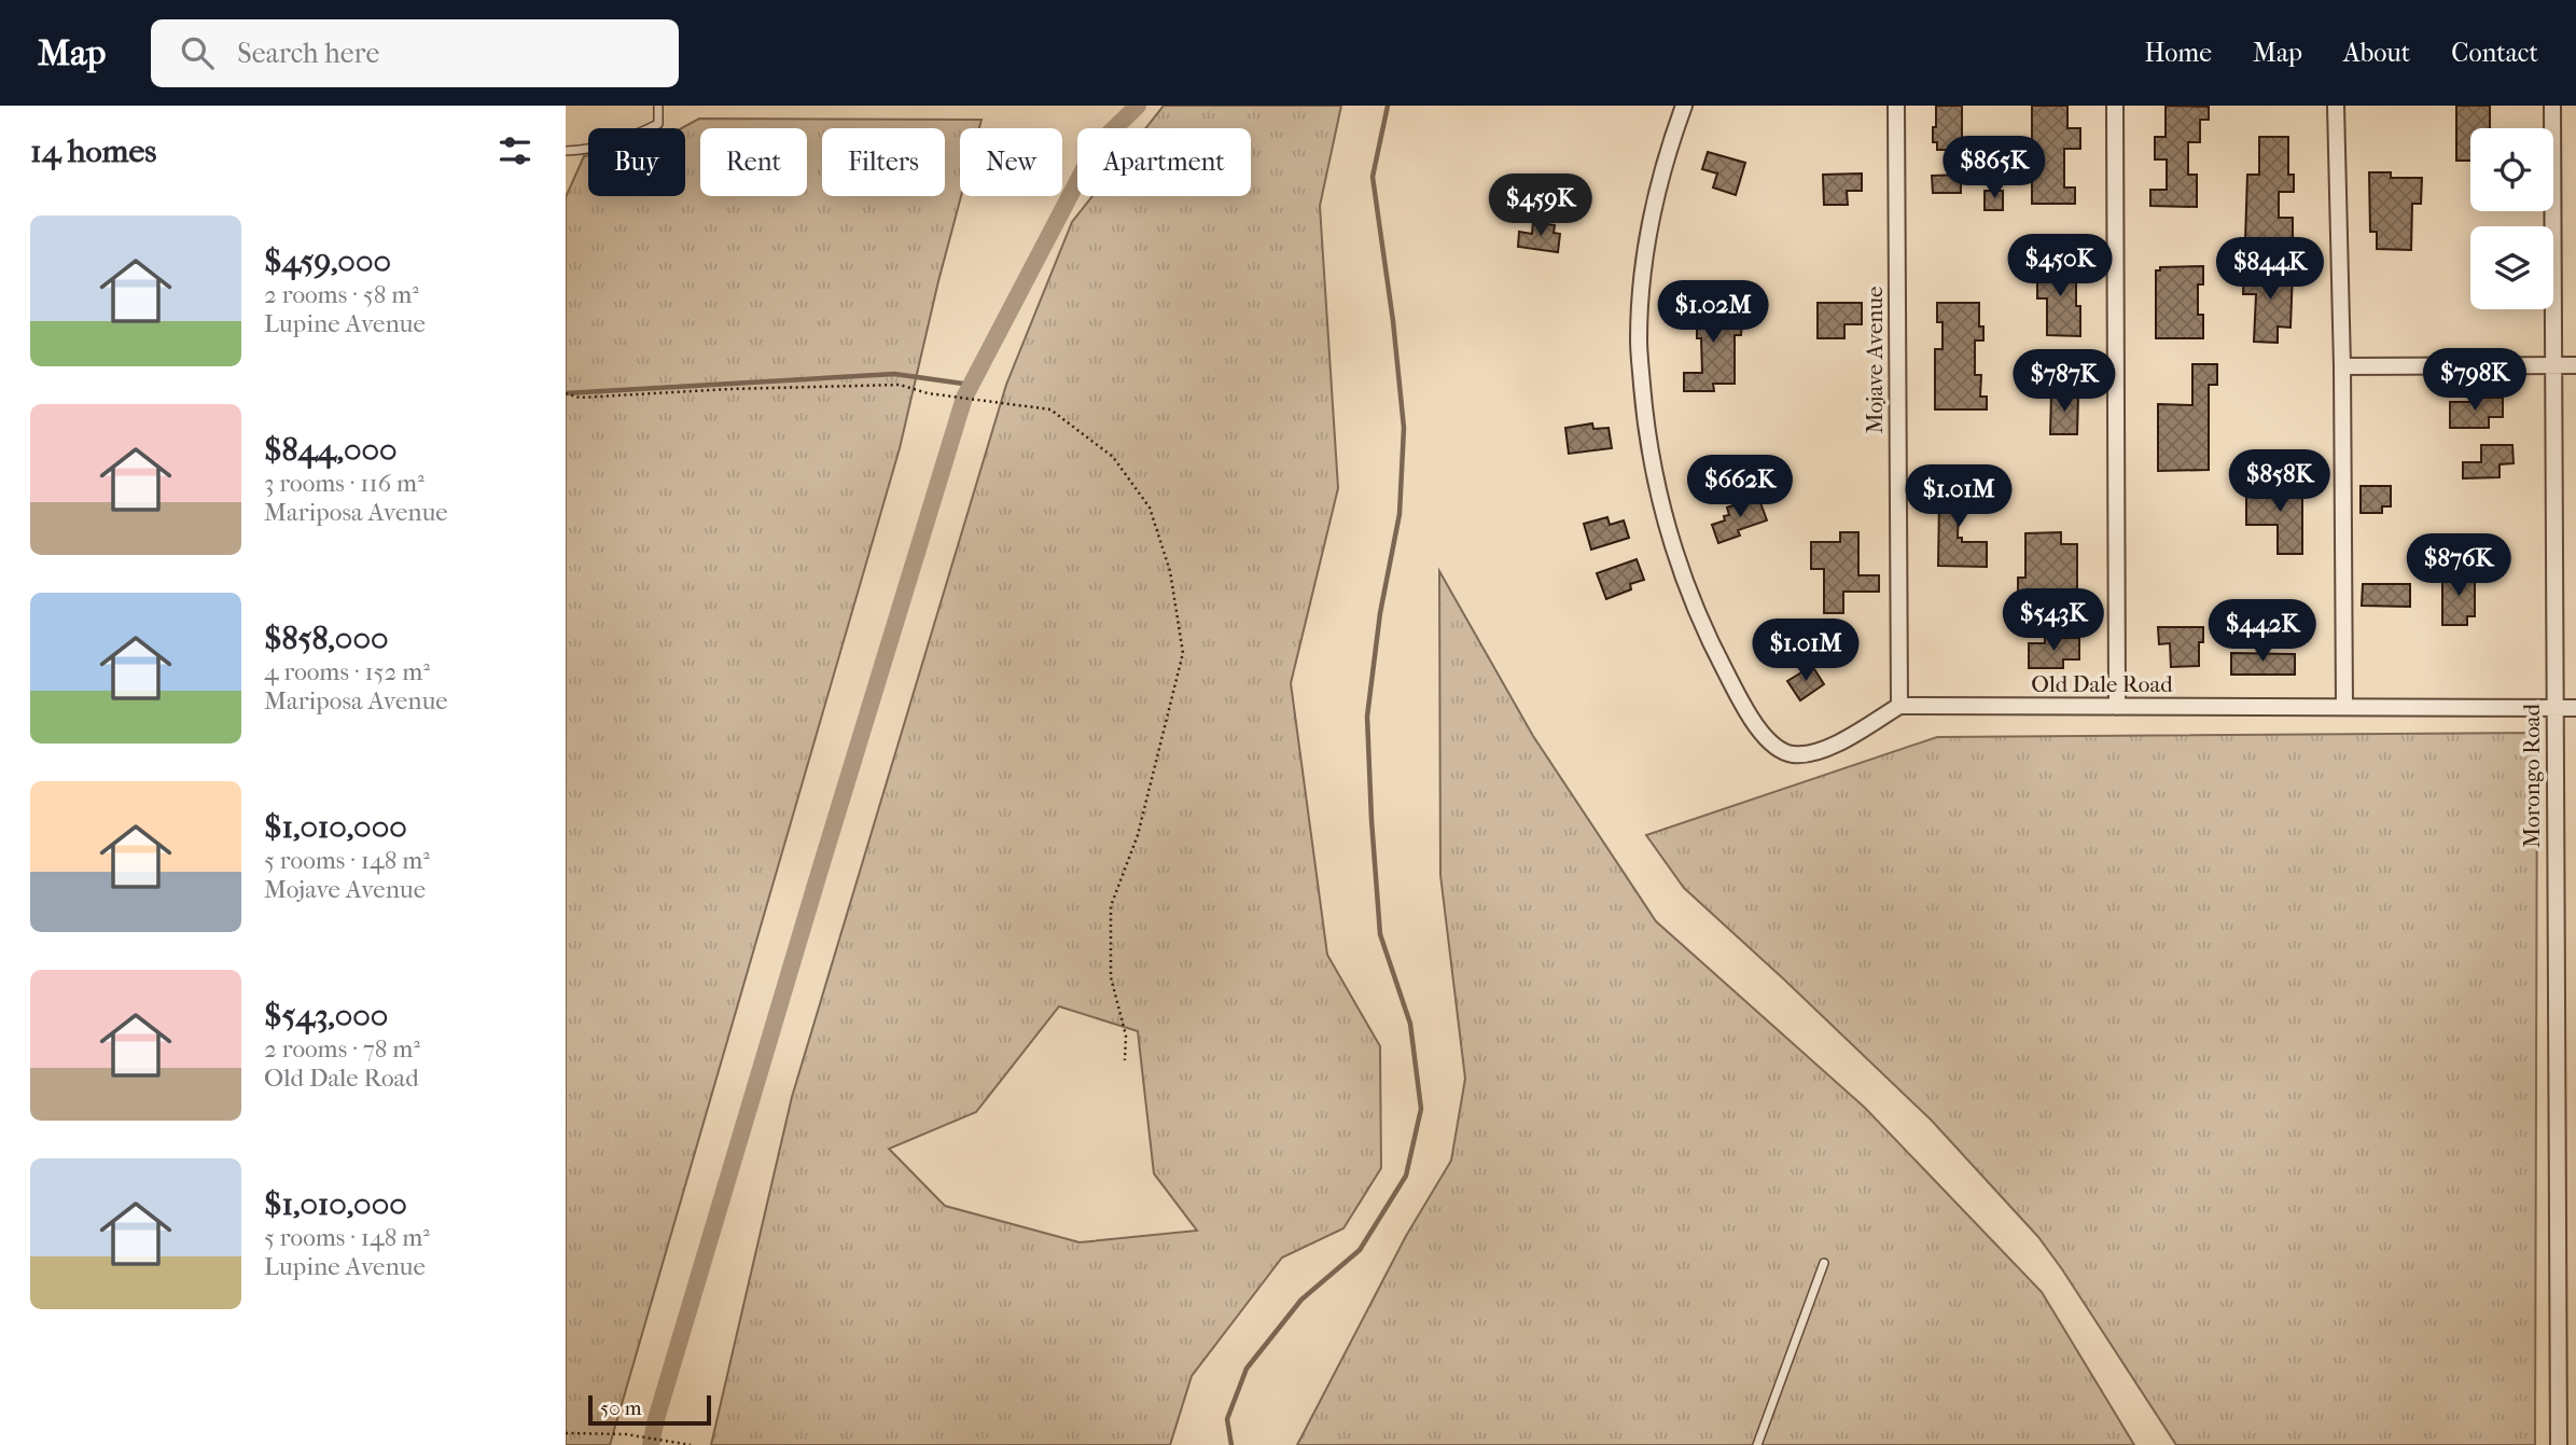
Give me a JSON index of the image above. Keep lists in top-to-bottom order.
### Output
{
  "streets": {
    "street": ["Mojave Avenue", "Old Dale Road", "Morongo Road"]
  },
  "crossings": [
    ["Mojave Avenue", "Old Dale Road"],
    ["Old Dale Road", "Morongo Road"]
  ],
  "scale_bar": "50 m",
  "page": {
    "header": "Map",
    "search": "Search here",
    "nav": [
      "Home",
      "Map",
      "About",
      "Contact"
    ],
    "heading": "14 homes",
    "chip": [
      "Buy",
      "Rent",
      "Filters",
      "New",
      "Apartment"
    ],
    "price": [
      "$865K",
      "$459K",
      "$450K",
      "$844K",
      "$1.02M",
      "$798K",
      "$787K",
      "$858K",
      "$662K",
      "$1.01M",
      "$876K",
      "$543K",
      "$442K",
      "$1.01M"
    ],
    "list": [
      {
        "name": "$459,000",
        "note": "2 rooms · 58 m² · Lupine Avenue"
      },
      {
        "name": "$844,000",
        "note": "3 rooms · 116 m² · Mariposa Avenue"
      },
      {
        "name": "$858,000",
        "note": "4 rooms · 152 m² · Mariposa Avenue"
      },
      {
        "name": "$1,010,000",
        "note": "5 rooms · 148 m² · Mojave Avenue"
      },
      {
        "name": "$543,000",
        "note": "2 rooms · 78 m² · Old Dale Road"
      },
      {
        "name": "$1,010,000",
        "note": "5 rooms · 148 m² · Lupine Avenue"
      }
    ],
    "scale": "50 m"
  }
}
